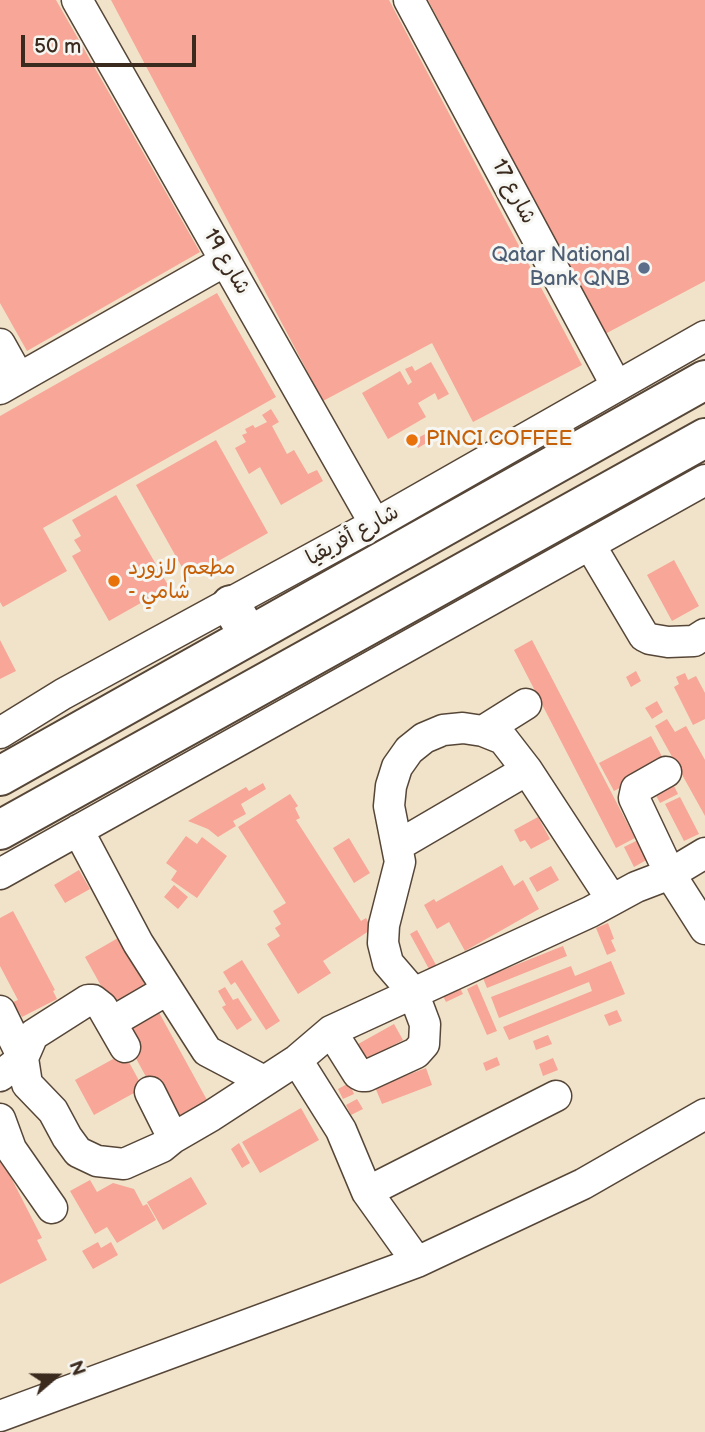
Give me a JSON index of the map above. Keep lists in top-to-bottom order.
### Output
{
  "streets": {
    "highway": ["شارع أفريقيا"],
    "street": ["شارع 17", "شارع 19"]
  },
  "crossings": [
    ["شارع 17", "شارع أفريقيا"],
    ["شارع 19", "شارع أفريقيا"]
  ],
  "places": ["Qatar National Bank QNB", "PINCI COFFEE", "مطعم لازورد - شامي"],
  "scale_bar": "50 m",
  "north": "right"
}
